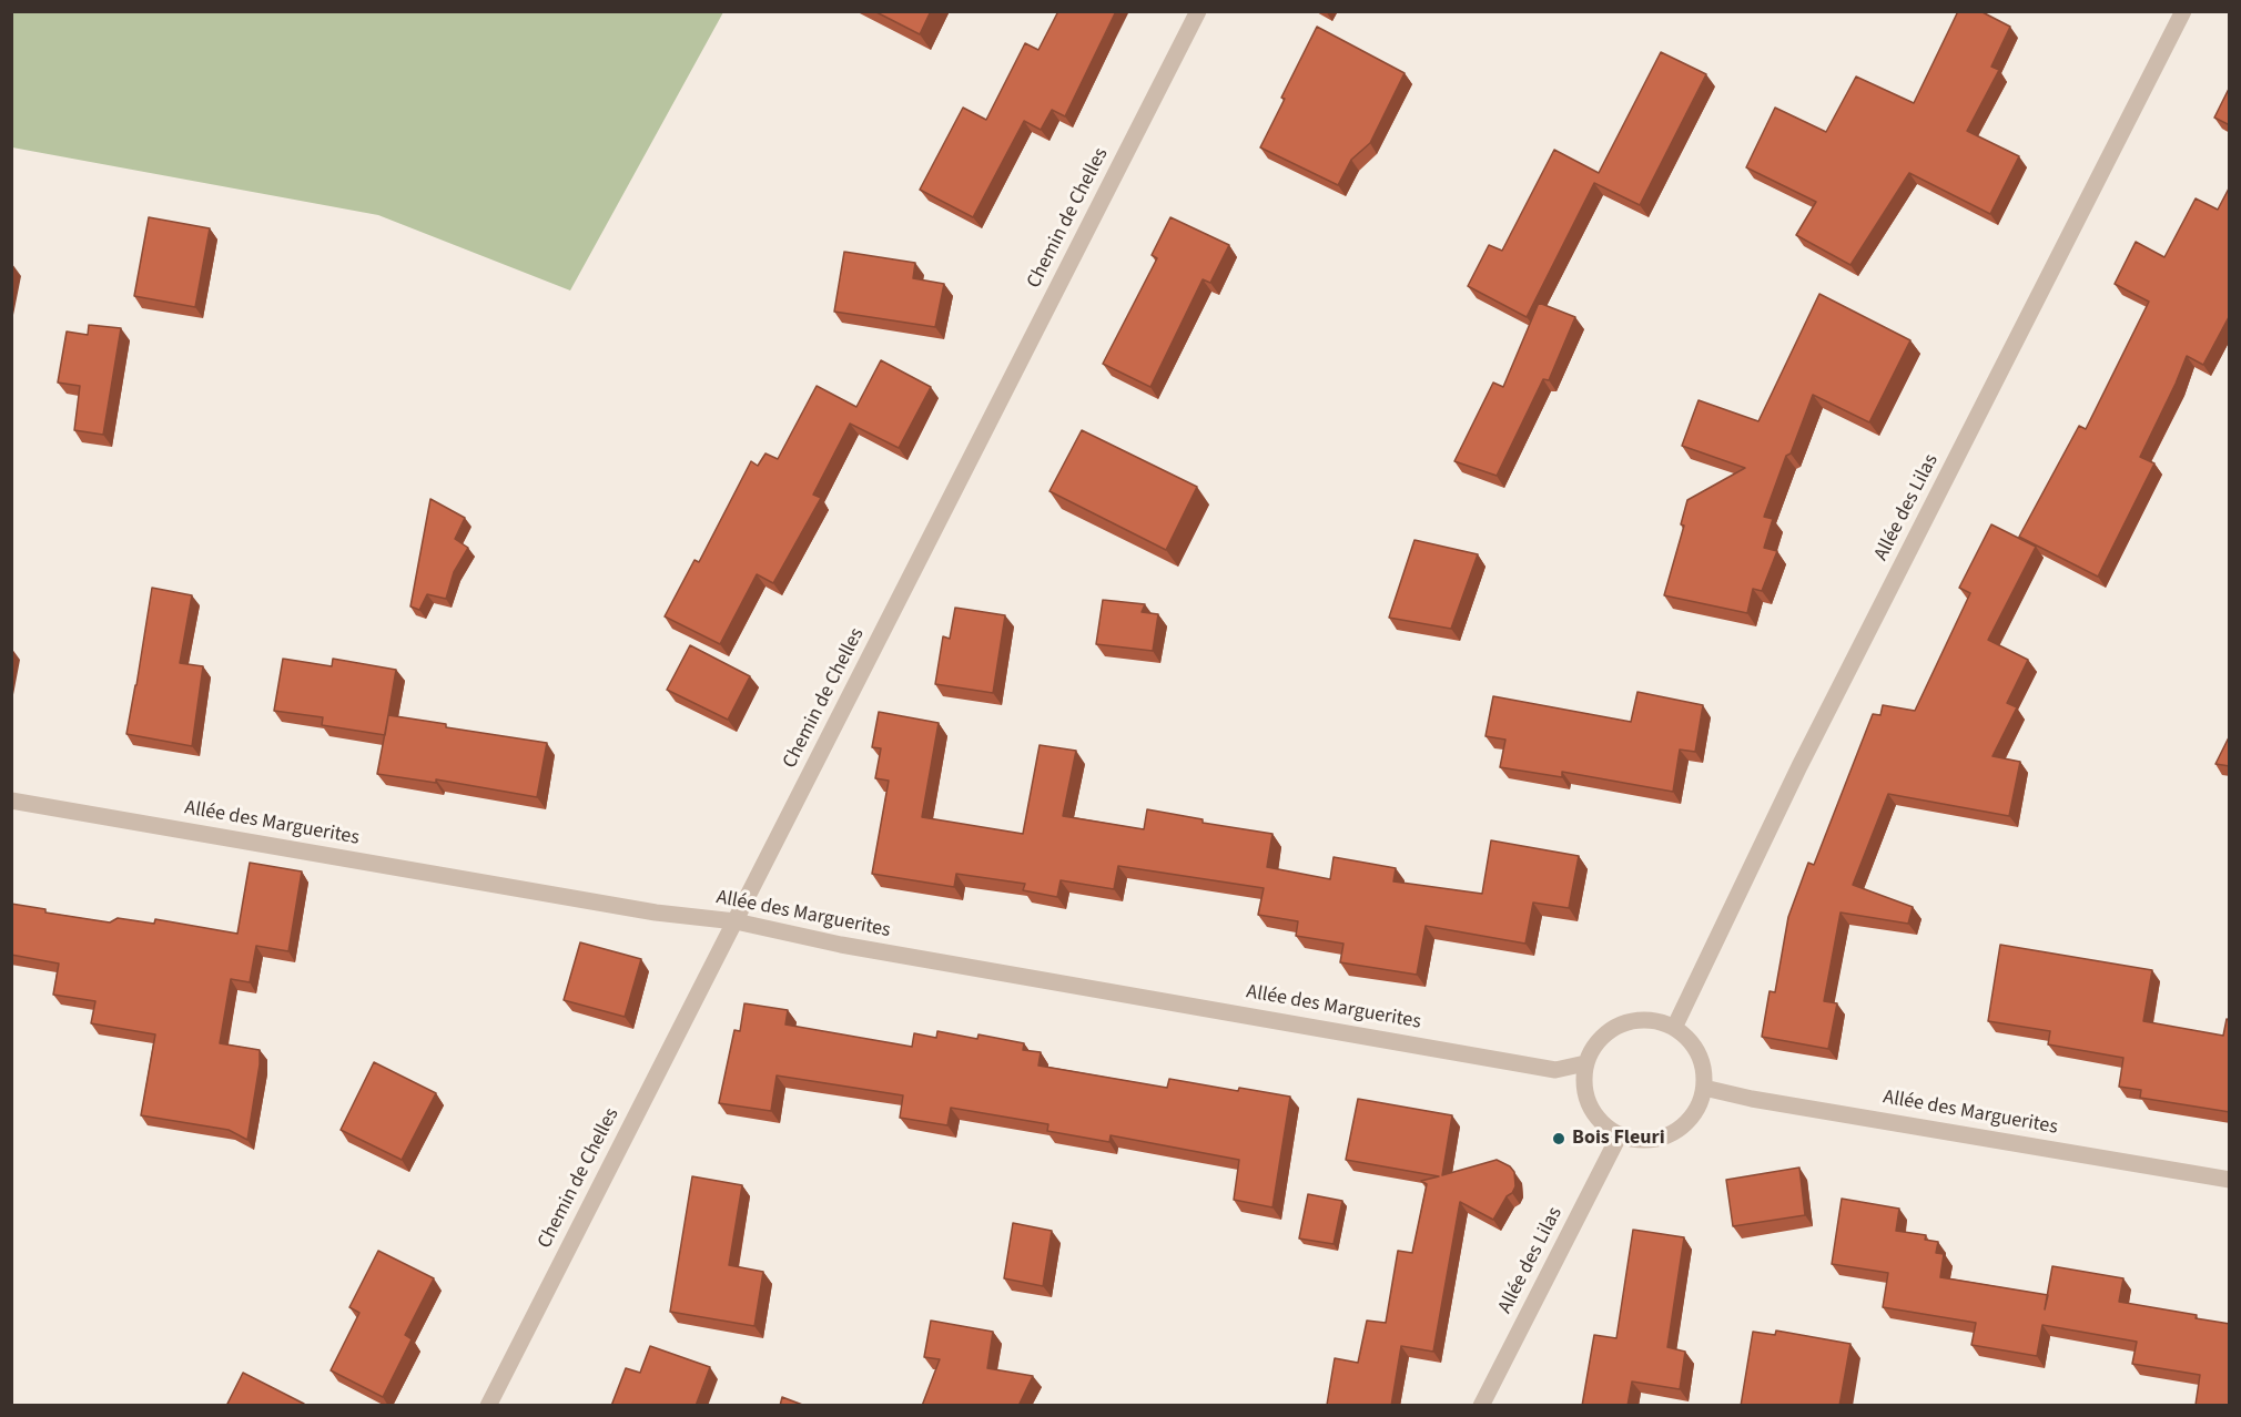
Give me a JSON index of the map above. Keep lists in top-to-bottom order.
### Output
{
  "streets": {
    "street": ["Chemin de Chelles", "Allée des Lilas", "Allée des Marguerites"]
  },
  "crossings": [
    ["Chemin de Chelles", "Allée des Marguerites"],
    ["Allée des Lilas", "Allée des Marguerites"]
  ],
  "places": ["Bois Fleuri"]
}
